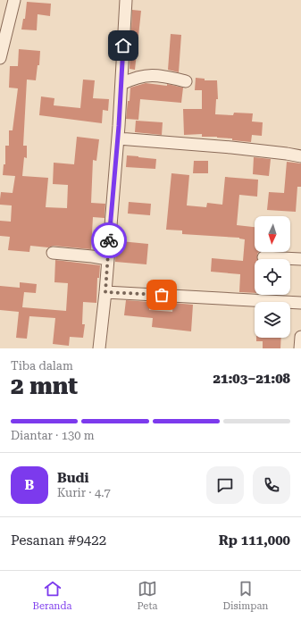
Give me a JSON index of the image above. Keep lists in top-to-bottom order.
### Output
{
  "north": "bottom",
  "page": {
    "heading": ["2 mnt", "Tiba dalam", "21:03–21:08"],
    "panel": [
      "Budi",
      "Kurir · 4.7",
      "Pesanan #9422",
      "Rp 111,000"
    ],
    "bar": "Diantar · 130 m",
    "round": "B",
    "tabs": ["Beranda", "Peta", "Disimpan"]
  }
}
